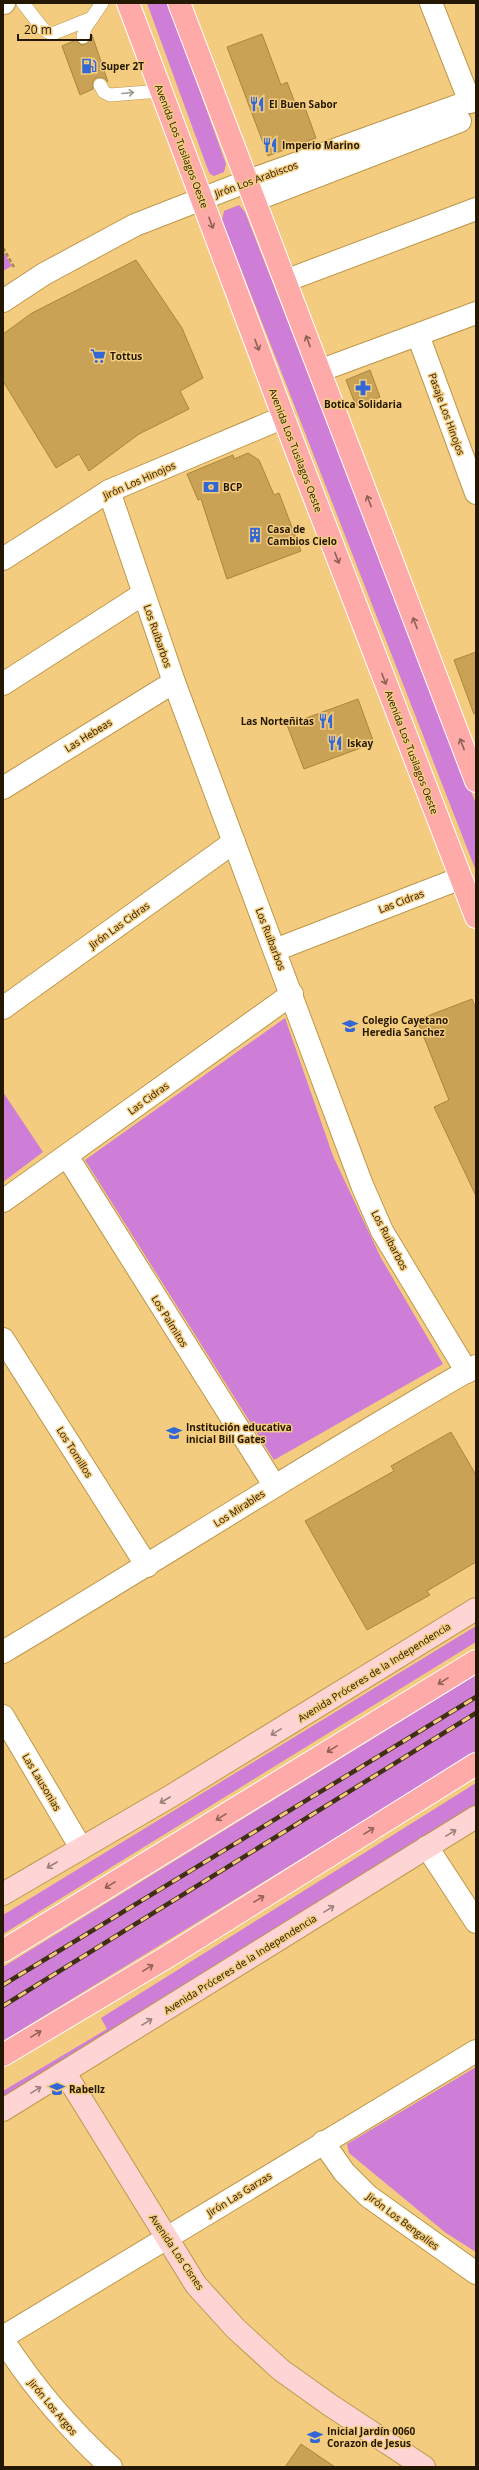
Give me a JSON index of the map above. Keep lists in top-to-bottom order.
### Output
{
  "streets": {
    "main road": ["Avenida Los Tusilagos Oeste", "Avenida Próceres de la Independencia", "Avenida Los Cisnes"],
    "street": [
      "Jirón Los Arabiscos",
      "Pasaje Los Hinojos",
      "Jirón Los Hinojos",
      "Los Ruibarbos",
      "Las Hebeas",
      "Las Cidras",
      "Jirón Las Cidras",
      "Los Palmitos",
      "Los Tomillos",
      "Los Mirables",
      "Las Lausonias",
      "Jirón Las Garzas",
      "Jirón Los Bengalíes",
      "Jirón Los Argos"
    ]
  },
  "crossings": [
    ["Avenida Los Tusilagos Oeste", "Jirón Los Arabiscos"],
    ["Avenida Los Tusilagos Oeste", "Jirón Los Hinojos"],
    ["Avenida Los Tusilagos Oeste", "Las Cidras"],
    ["Jirón Los Hinojos", "Los Ruibarbos"],
    ["Los Ruibarbos", "Las Hebeas"],
    ["Los Ruibarbos", "Las Cidras"],
    ["Los Ruibarbos", "Jirón Las Cidras"],
    ["Los Ruibarbos", "Los Mirables"],
    ["Las Cidras", "Los Palmitos"],
    ["Los Palmitos", "Los Mirables"],
    ["Los Tomillos", "Los Mirables"],
    ["Avenida Próceres de la Independencia", "Las Lausonias"],
    ["Avenida Próceres de la Independencia", "Avenida Los Cisnes"],
    ["Jirón Las Garzas", "Jirón Los Bengalíes"],
    ["Jirón Las Garzas", "Avenida Los Cisnes"],
    ["Jirón Las Garzas", "Jirón Los Argos"]
  ],
  "places": {
    "fuel station": ["Super 2T"],
    "restaurant": [
      "El Buen Sabor",
      "Imperio Marino",
      "Las Norteñitas",
      "Iskay"
    ],
    "supermarket": ["Tottus"],
    "pharmacy": ["Botica Solidaria"],
    "bank": ["BCP"],
    "building": ["Casa de Cambios Cielo"],
    "school or university": [
      "Colegio Cayetano Heredia Sanchez",
      "Institución educativa inicial Bill Gates",
      "Rabellz",
      "Inicial Jardín 0060 Corazon de Jesus"
    ]
  },
  "scale_bar": "20 m"
}
